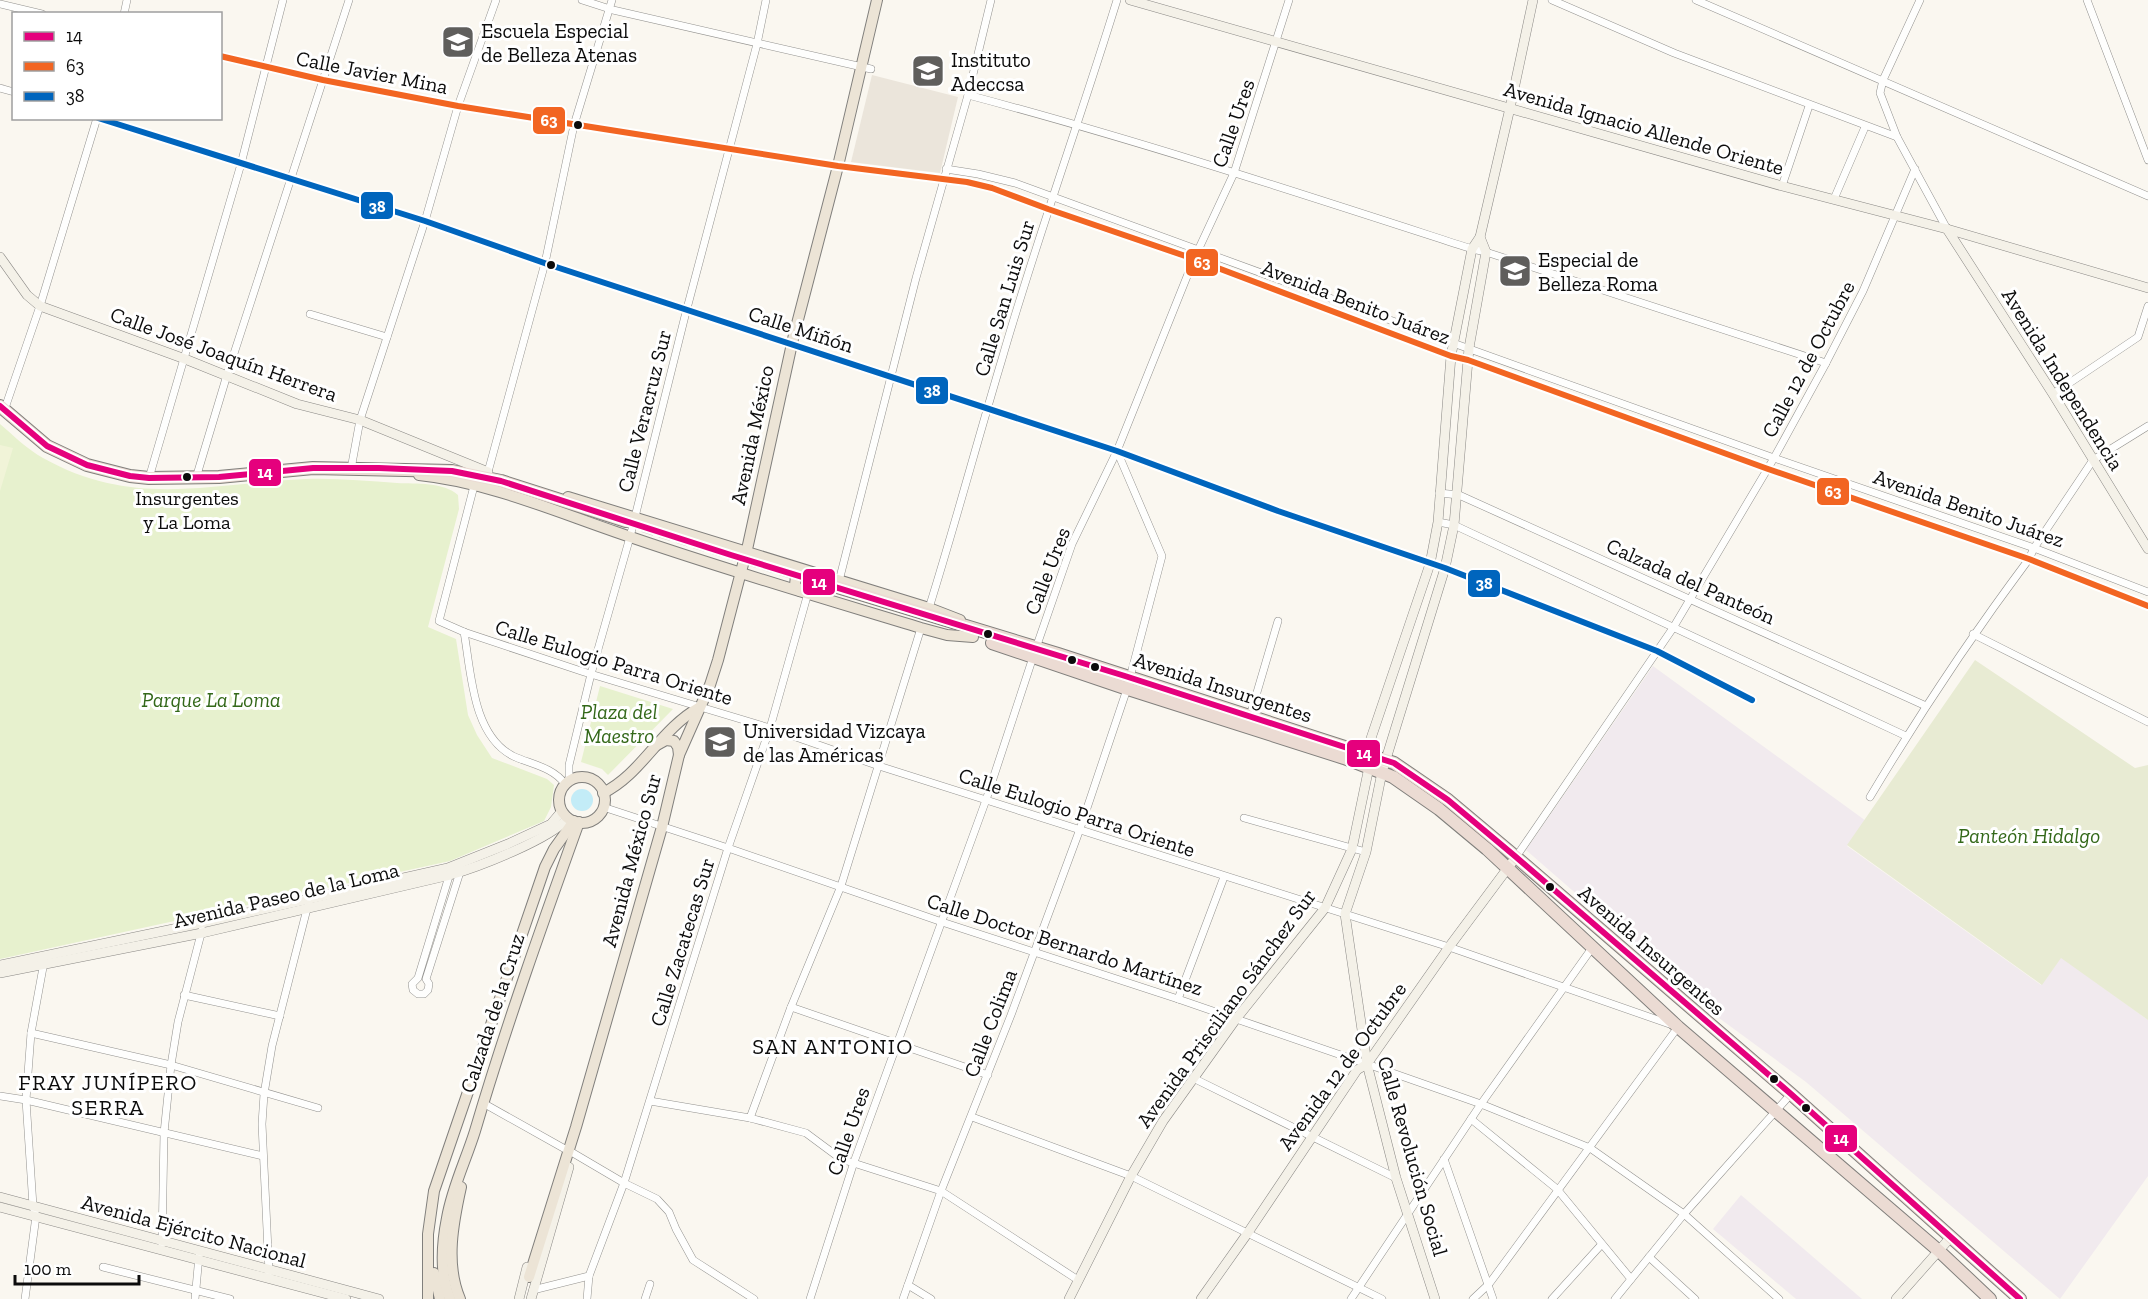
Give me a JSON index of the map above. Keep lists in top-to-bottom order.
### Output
{
  "streets": {
    "highway": ["Avenida Insurgentes"],
    "main road": [
      "Avenida Ignacio Allende Oriente",
      "Calle José Joaquín Herrera",
      "Avenida Independencia",
      "Avenida México",
      "Avenida México Sur",
      "Avenida Paseo de la Loma",
      "Avenida Prisciliano Sánchez Sur",
      "Calzada de la Cruz",
      "Avenida 12 de Octubre",
      "Calle Revolución Social",
      "Avenida Ejército Nacional"
    ],
    "street": [
      "Calle Javier Mina",
      "Calle Ures",
      "Calle San Luis Sur",
      "Avenida Benito Juárez",
      "Calle Miñón",
      "Calle 12 de Octubre",
      "Calle Veracruz Sur",
      "Calzada del Panteón",
      "Calle Eulogio Parra Oriente",
      "Calle Zacatecas Sur",
      "Calle Doctor Bernardo Martínez",
      "Calle Colima"
    ]
  },
  "crossings": [
    ["Calle Javier Mina", "Avenida Benito Juárez"],
    ["Calle Javier Mina", "Calle Veracruz Sur"],
    ["Calle Javier Mina", "Avenida México"],
    ["Calle Ures", "Avenida Ignacio Allende Oriente"],
    ["Calle Ures", "Avenida Benito Juárez"],
    ["Calle Ures", "Calle Miñón"],
    ["Calle Ures", "Calle Eulogio Parra Oriente"],
    ["Calle Ures", "Avenida Insurgentes"],
    ["Calle Ures", "Calle Doctor Bernardo Martínez"],
    ["Calle Ures", "Calle Colima"],
    ["Avenida Ignacio Allende Oriente", "Calle 12 de Octubre"],
    ["Avenida Ignacio Allende Oriente", "Avenida Independencia"],
    ["Calle San Luis Sur", "Avenida Benito Juárez"],
    ["Calle San Luis Sur", "Calle Miñón"],
    ["Calle San Luis Sur", "Avenida Insurgentes"],
    ["Avenida Benito Juárez", "Calle 12 de Octubre"],
    ["Avenida Benito Juárez", "Avenida Prisciliano Sánchez Sur"],
    ["Calle Miñón", "Calle 12 de Octubre"],
    ["Calle Miñón", "Calle Veracruz Sur"],
    ["Calle Miñón", "Avenida México"],
    ["Calle Miñón", "Avenida Prisciliano Sánchez Sur"],
    ["Calle Miñón", "Calle Colima"],
    ["Calle 12 de Octubre", "Calzada del Panteón"],
    ["Calle 12 de Octubre", "Avenida Insurgentes"],
    ["Calle 12 de Octubre", "Avenida 12 de Octubre"],
    ["Calle Veracruz Sur", "Calle Eulogio Parra Oriente"],
    ["Calle Veracruz Sur", "Avenida Insurgentes"],
    ["Calle Veracruz Sur", "Avenida Paseo de la Loma"],
    ["Calle Veracruz Sur", "Calle Doctor Bernardo Martínez"],
    ["Calle Veracruz Sur", "Calzada de la Cruz"],
    ["Avenida México", "Avenida Insurgentes"],
    ["Avenida México", "Avenida México Sur"],
    ["Calzada del Panteón", "Avenida Prisciliano Sánchez Sur"],
    ["Calle Eulogio Parra Oriente", "Avenida Insurgentes"],
    ["Calle Eulogio Parra Oriente", "Avenida México Sur"],
    ["Calle Eulogio Parra Oriente", "Calle Zacatecas Sur"],
    ["Calle Eulogio Parra Oriente", "Avenida Prisciliano Sánchez Sur"],
    ["Calle Eulogio Parra Oriente", "Calle Colima"],
    ["Calle Eulogio Parra Oriente", "Avenida 12 de Octubre"],
    ["Calle Eulogio Parra Oriente", "Calle Revolución Social"],
    ["Avenida Insurgentes", "Avenida México Sur"],
    ["Avenida Insurgentes", "Calle Zacatecas Sur"],
    ["Avenida Insurgentes", "Avenida Prisciliano Sánchez Sur"],
    ["Avenida Insurgentes", "Calle Colima"],
    ["Avenida Insurgentes", "Avenida 12 de Octubre"],
    ["Avenida México Sur", "Calle Doctor Bernardo Martínez"],
    ["Avenida Paseo de la Loma", "Calle Doctor Bernardo Martínez"],
    ["Avenida Paseo de la Loma", "Calzada de la Cruz"],
    ["Calle Zacatecas Sur", "Calle Doctor Bernardo Martínez"],
    ["Calle Doctor Bernardo Martínez", "Avenida Prisciliano Sánchez Sur"],
    ["Calle Doctor Bernardo Martínez", "Calzada de la Cruz"],
    ["Calle Doctor Bernardo Martínez", "Calle Colima"],
    ["Calle Doctor Bernardo Martínez", "Avenida 12 de Octubre"],
    ["Calle Doctor Bernardo Martínez", "Calle Revolución Social"],
    ["Avenida Prisciliano Sánchez Sur", "Calle Revolución Social"],
    ["Avenida 12 de Octubre", "Calle Revolución Social"]
  ],
  "districts": ["SAN ANTONIO", "FRAY JUNÍPERO SERRA"],
  "parks": ["Parque La Loma", "Plaza del Maestro", "Panteón Hidalgo"],
  "places": {
    "school or university": [
      "Escuela Especial de Belleza Atenas",
      "Instituto Adeccsa",
      "Especial de Belleza Roma",
      "Universidad Vizcaya de las Américas"
    ],
    "other": ["Insurgentes y La Loma"]
  },
  "lines": ["transit line 63", "transit line 38", "transit line 14"],
  "legend": ["14", "63", "38"],
  "scale_bar": "100 m"
}
